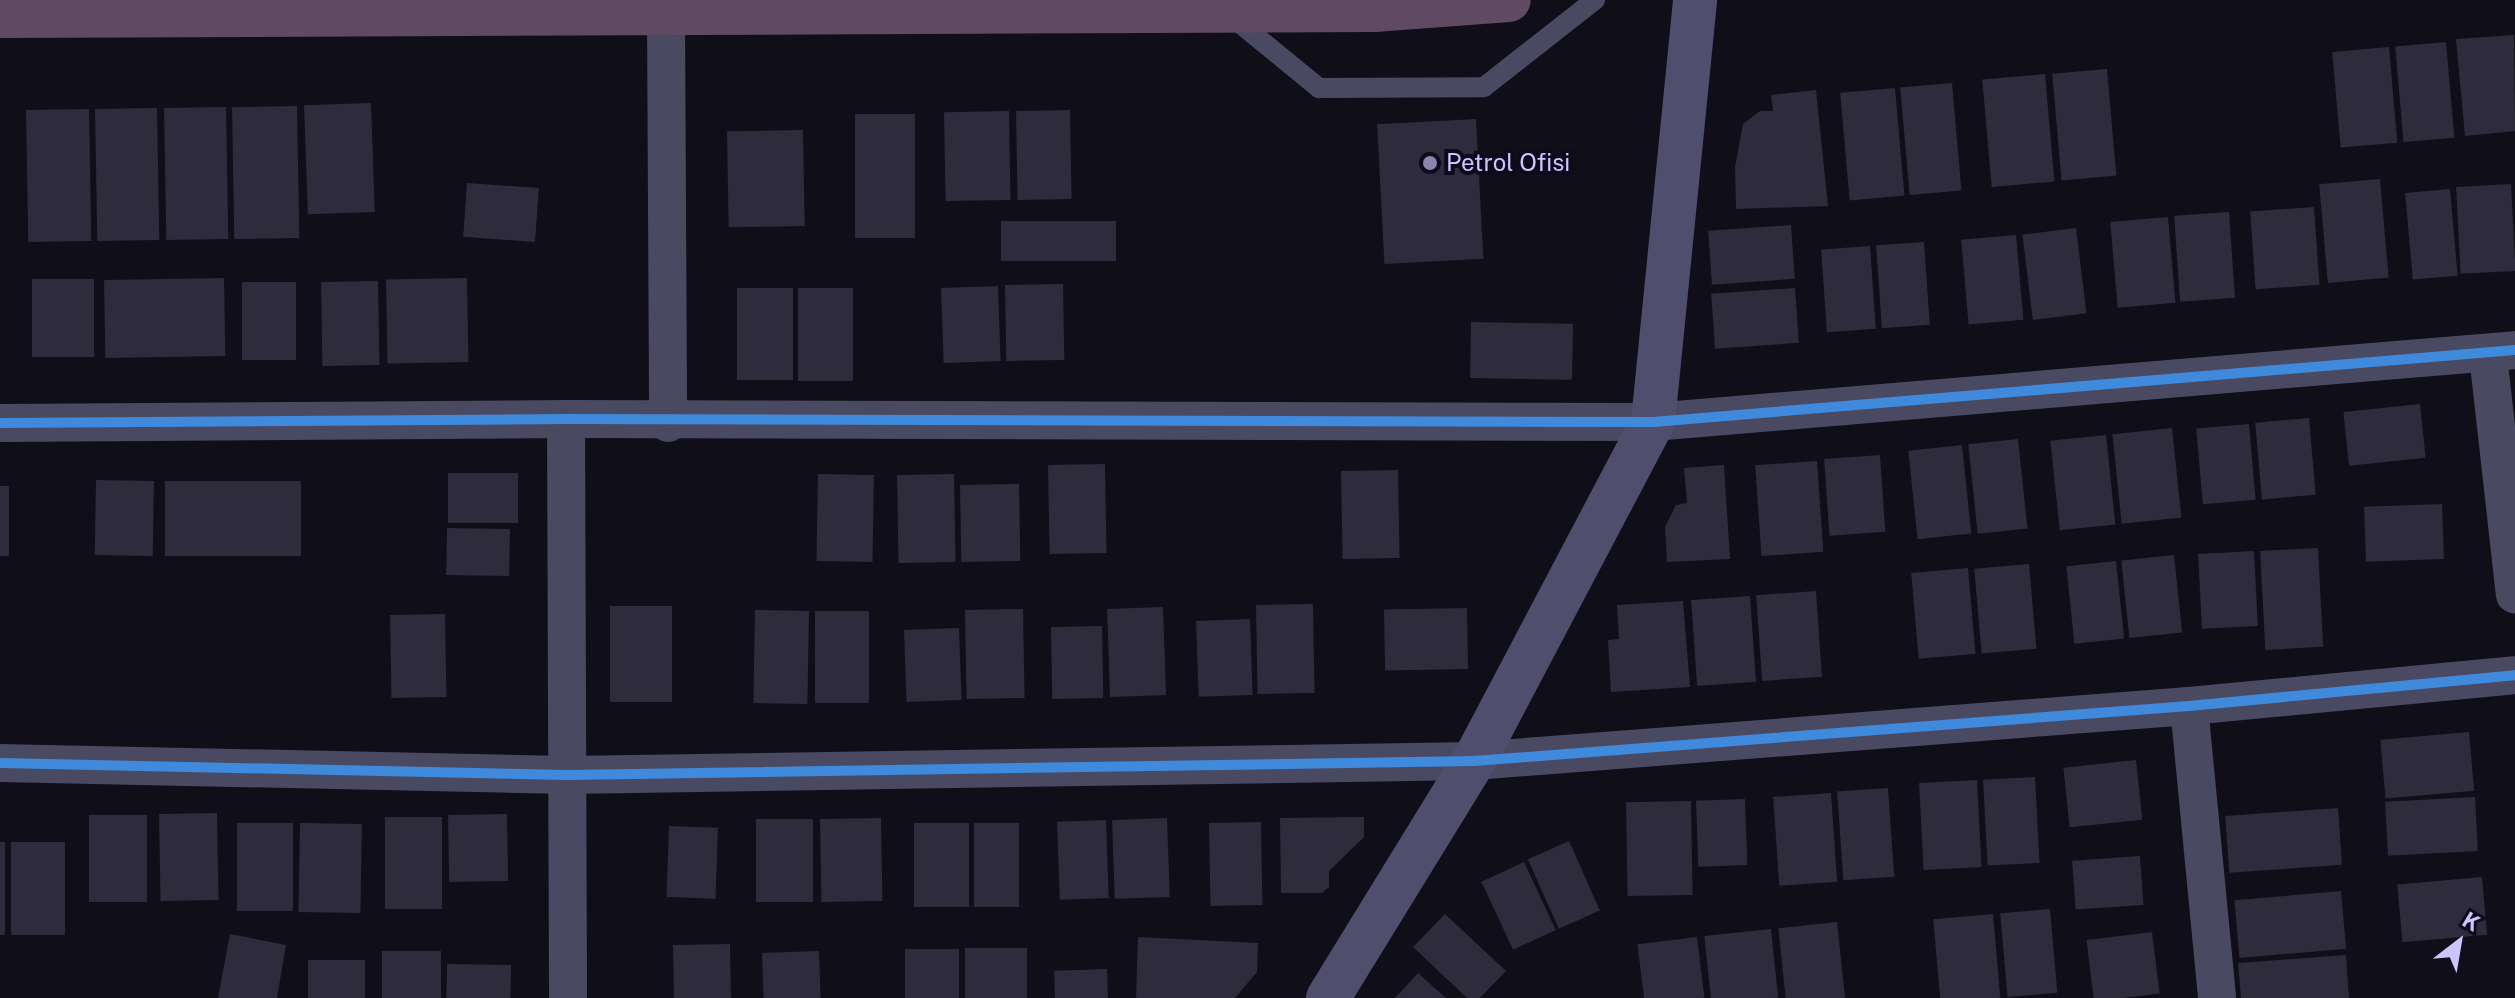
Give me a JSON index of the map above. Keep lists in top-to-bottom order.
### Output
{
  "places": ["Petrol Ofisi"],
  "north": "top right"
}
